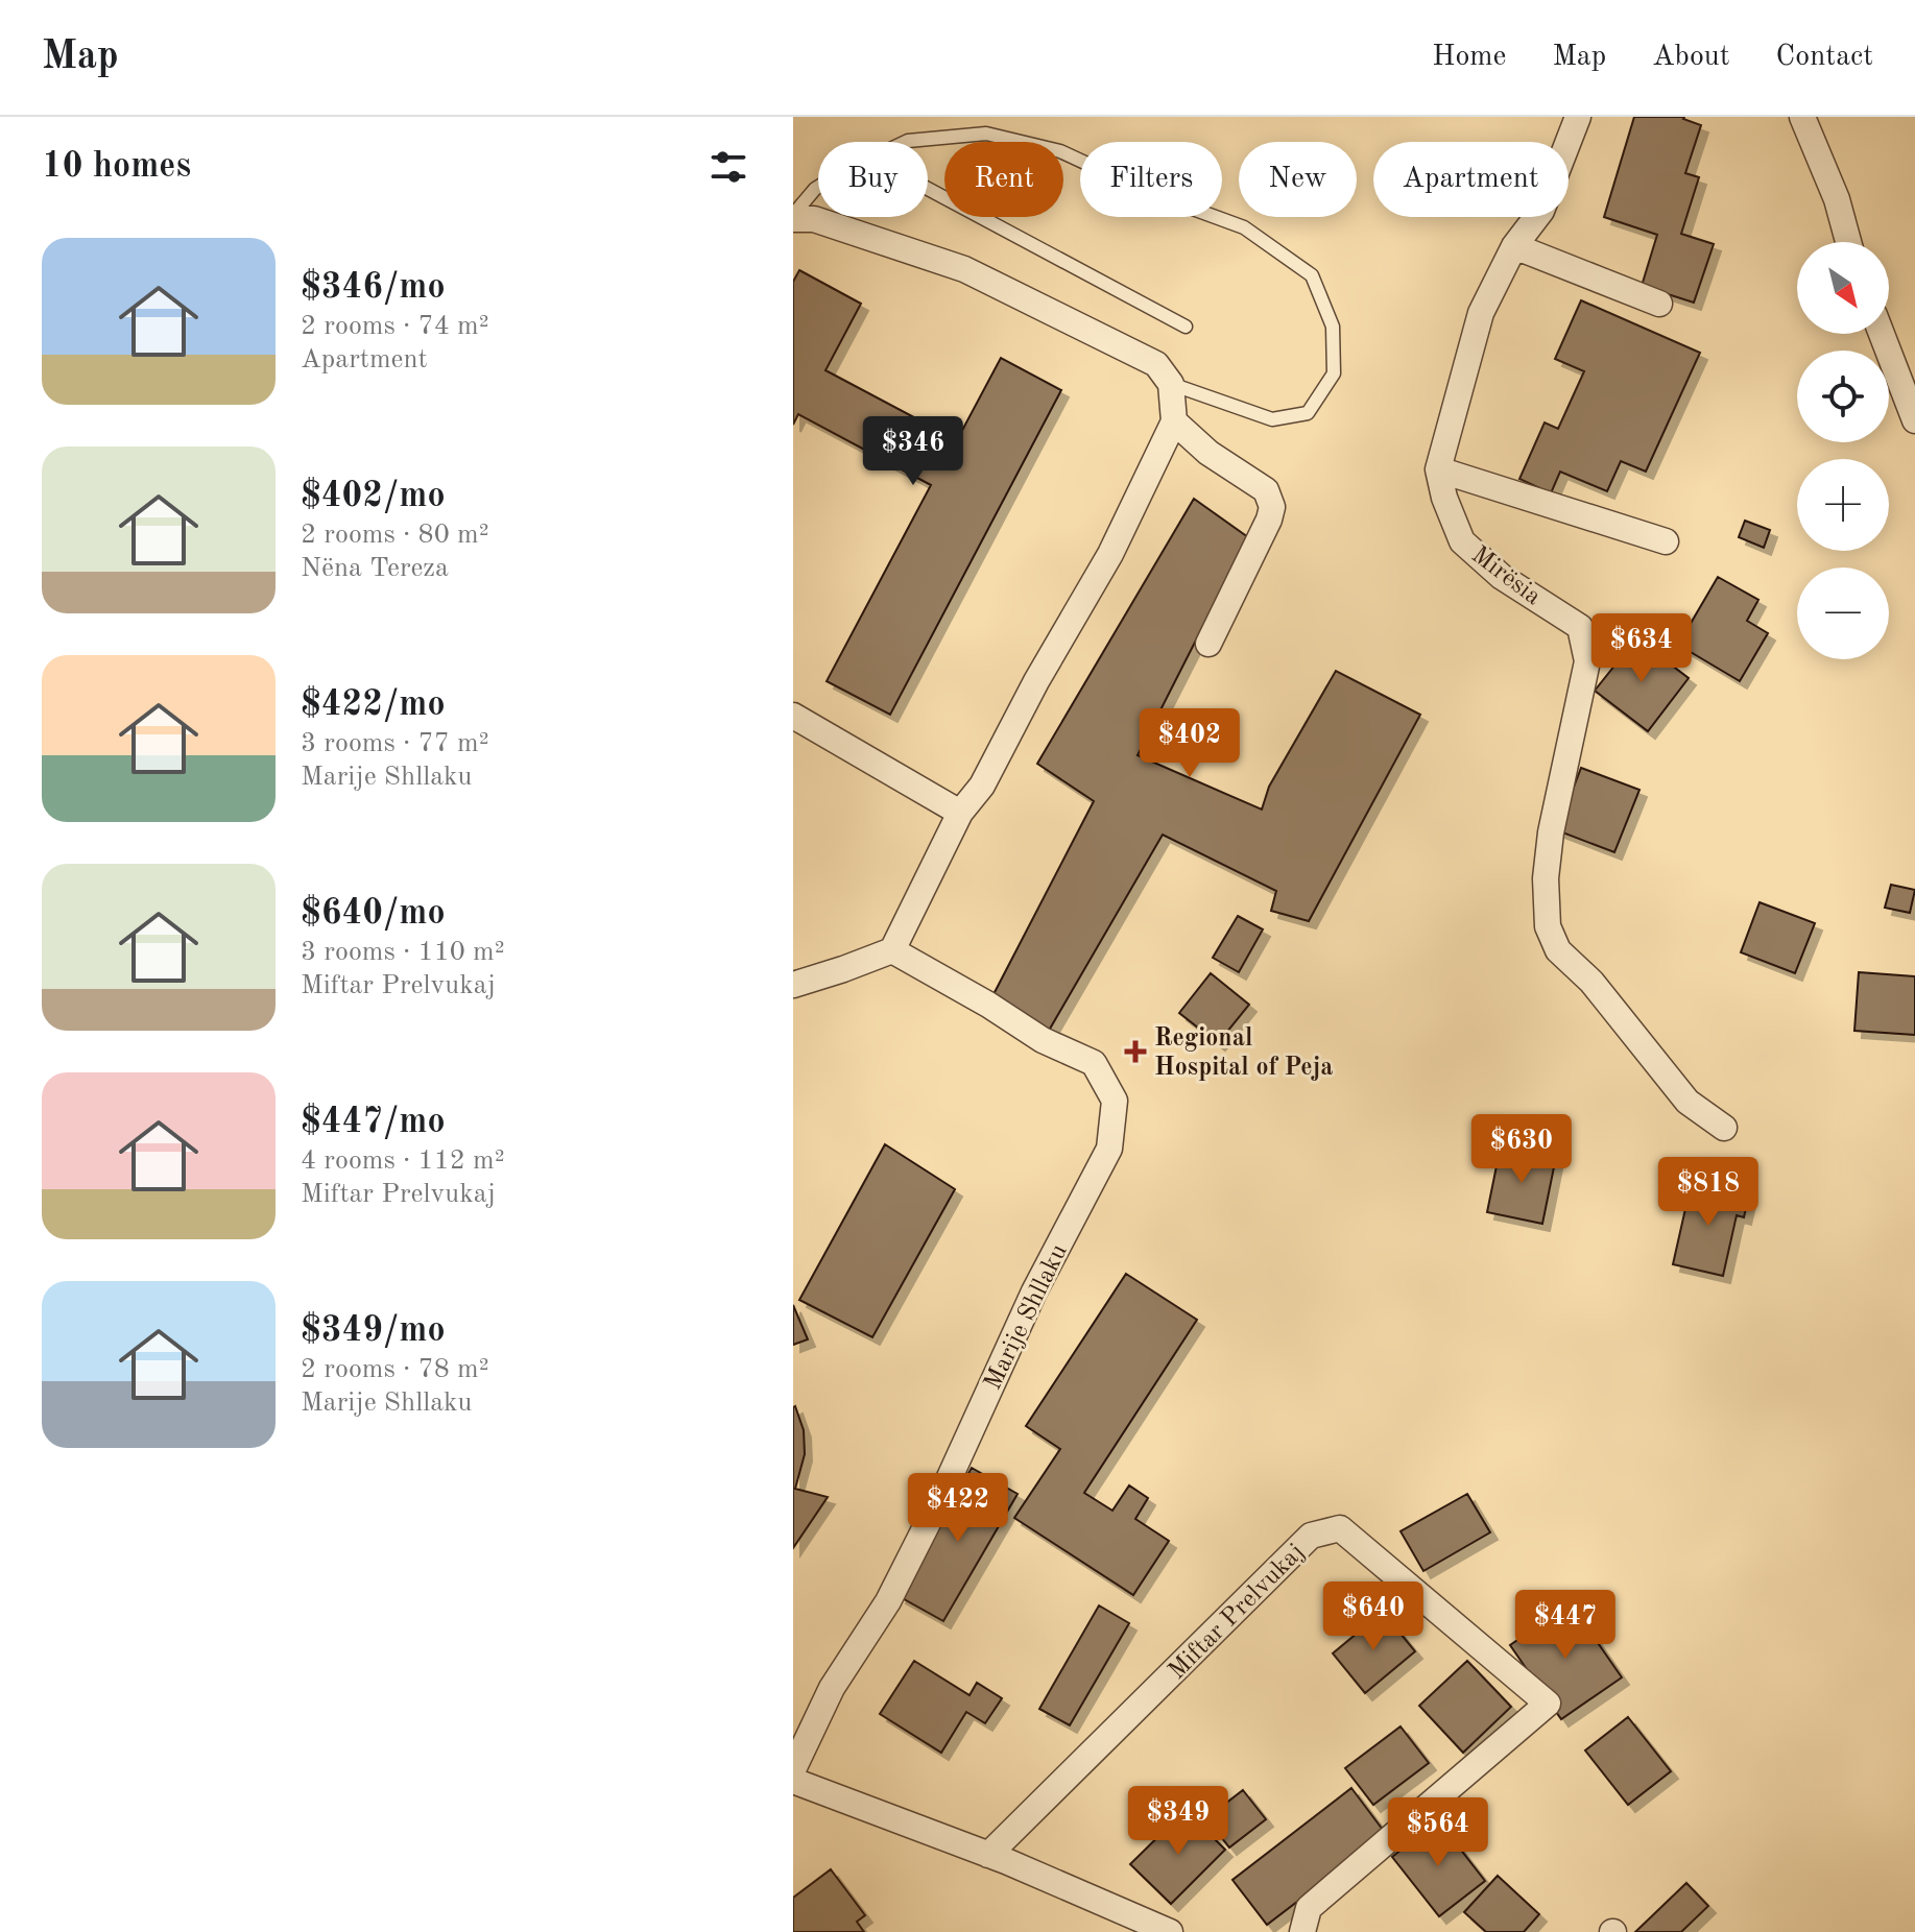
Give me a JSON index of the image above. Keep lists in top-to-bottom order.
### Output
{
  "streets": {
    "street": ["Mirësia", "Marije Shllaku", "Miftar Prelvukaj"]
  },
  "places": {
    "health": ["Regional Hospital of Peja"]
  },
  "north": "bottom right",
  "page": {
    "header": "Map",
    "nav": [
      "Home",
      "Map",
      "About",
      "Contact"
    ],
    "heading": "10 homes",
    "chip": [
      "Buy",
      "Rent",
      "Filters",
      "New",
      "Apartment"
    ],
    "list": [
      {
        "name": "$346/mo",
        "note": "2 rooms · 74 m² · Apartment"
      },
      {
        "name": "$402/mo",
        "note": "2 rooms · 80 m² · Nëna Tereza"
      },
      {
        "name": "$422/mo",
        "note": "3 rooms · 77 m² · Marije Shllaku"
      },
      {
        "name": "$640/mo",
        "note": "3 rooms · 110 m² · Miftar Prelvukaj"
      },
      {
        "name": "$447/mo",
        "note": "4 rooms · 112 m² · Miftar Prelvukaj"
      },
      {
        "name": "$349/mo",
        "note": "2 rooms · 78 m² · Marije Shllaku"
      }
    ],
    "map_buttons": ["+", "−"],
    "price": [
      "$346",
      "$634",
      "$402",
      "$630",
      "$818",
      "$422",
      "$640",
      "$447",
      "$349",
      "$564"
    ]
  }
}
